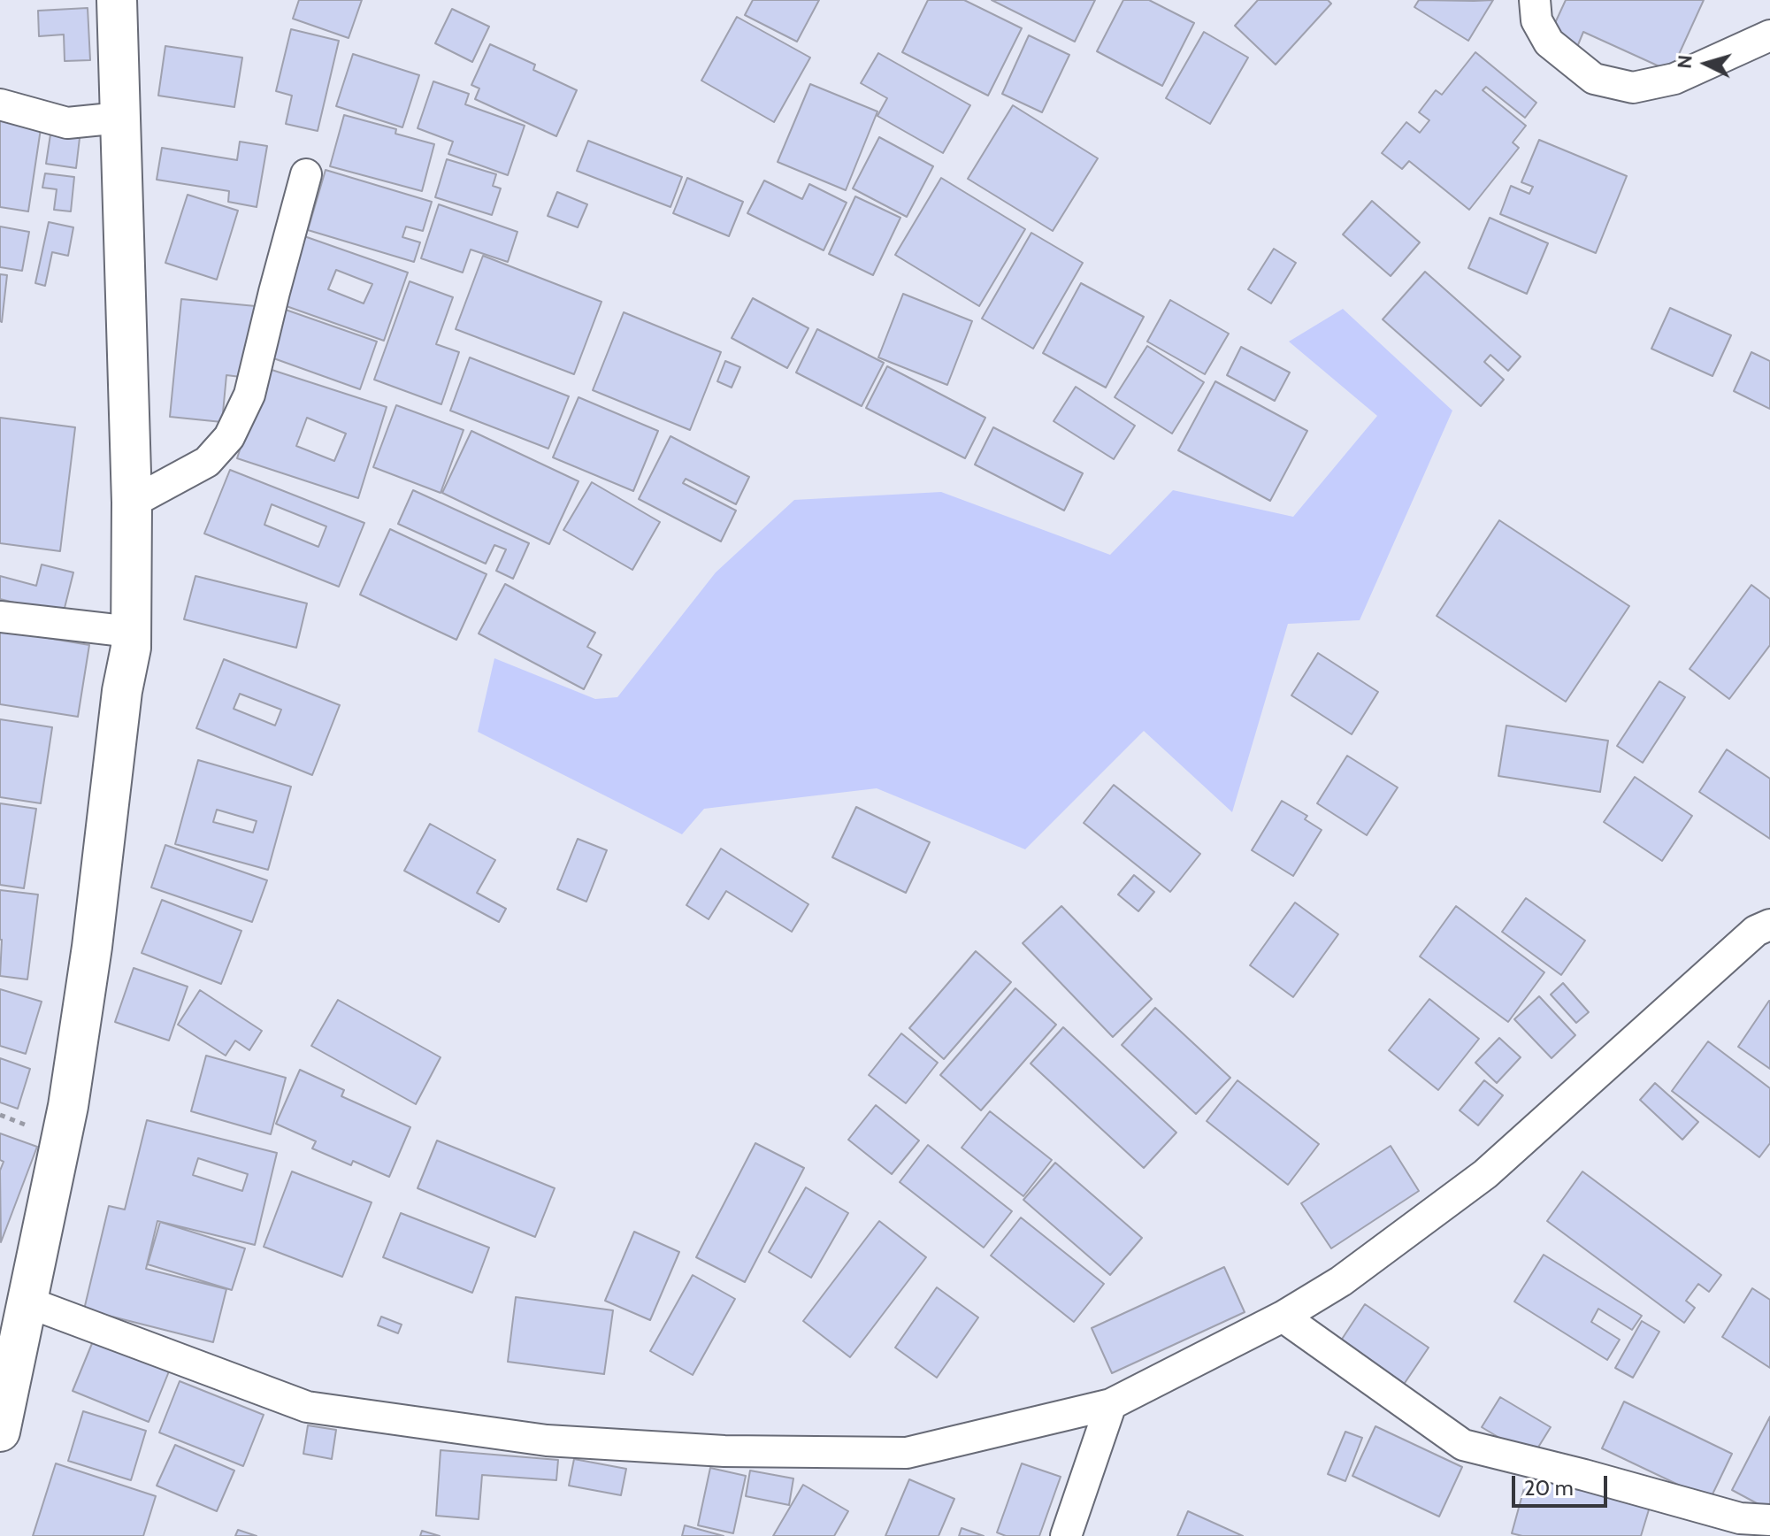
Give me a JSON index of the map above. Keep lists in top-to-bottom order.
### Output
{
  "scale_bar": "20 m",
  "north": "left"
}
